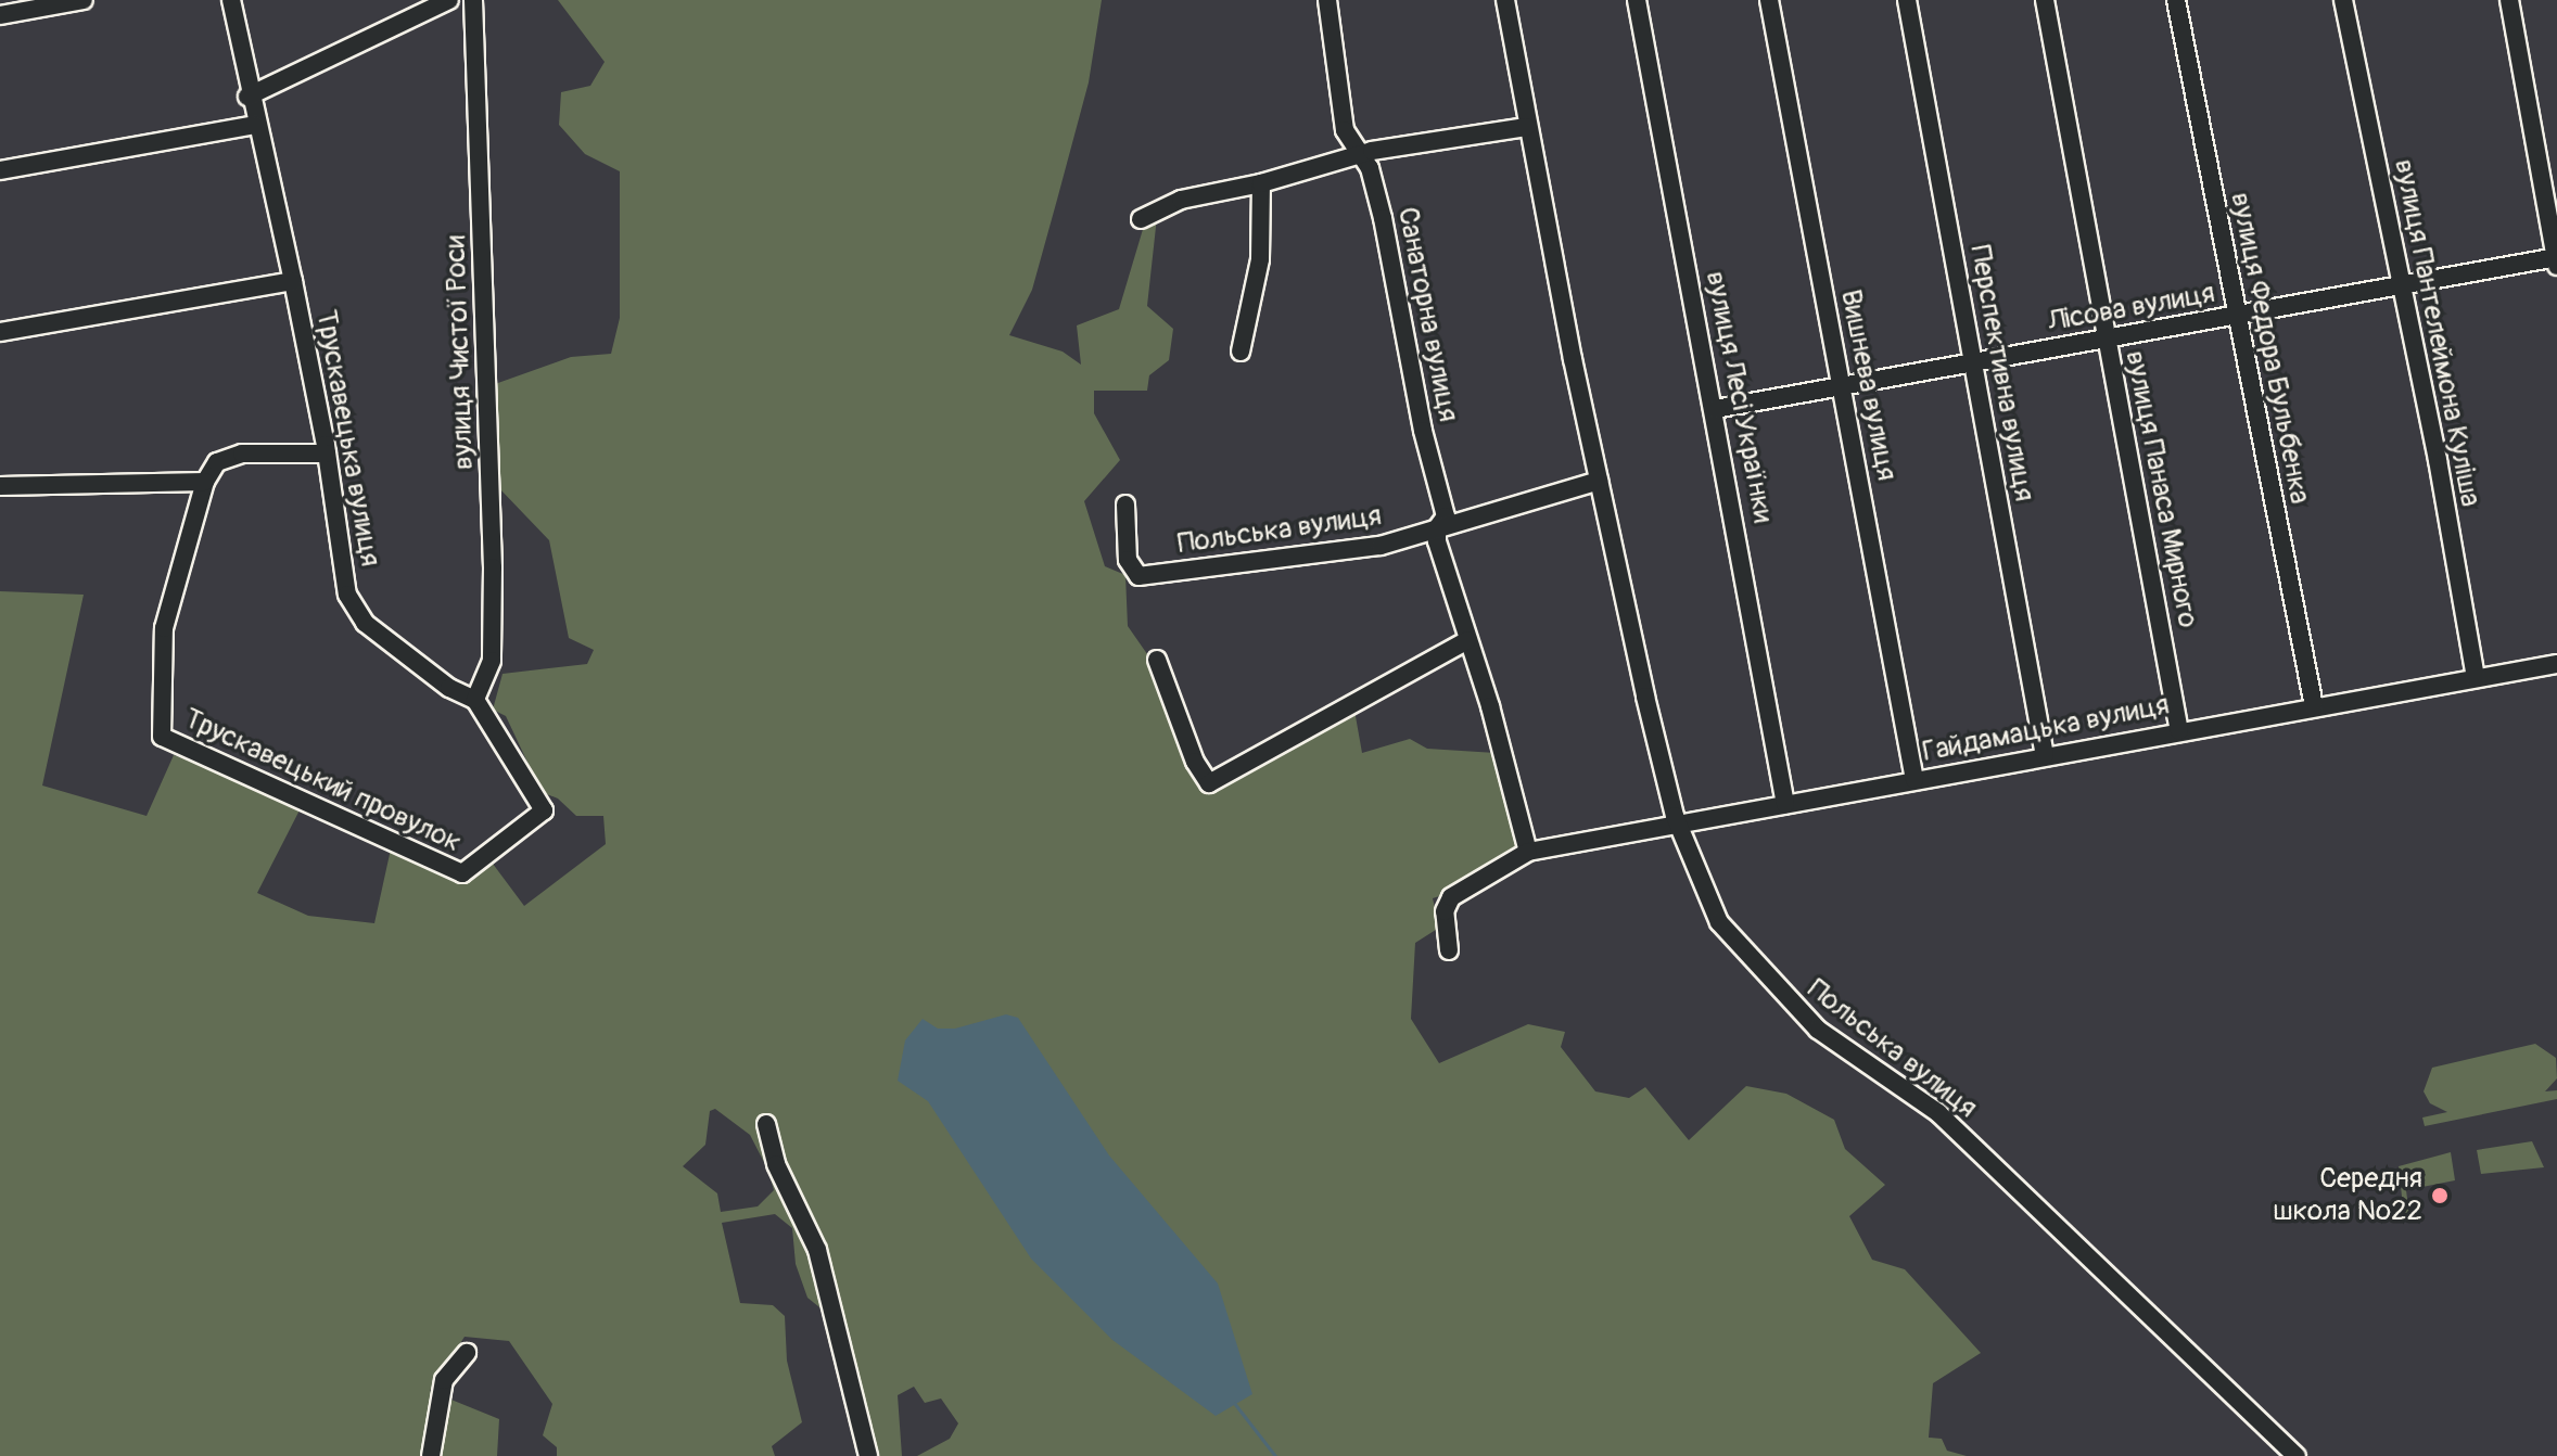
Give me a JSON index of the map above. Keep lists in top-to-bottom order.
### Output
{
  "streets": {
    "street": [
      "Лісова вулиця",
      "Санаторна вулиця",
      "вулиця Пантелеймона Куліша",
      "вулиця Федора Бульбенка",
      "вулиця Чистої Роси",
      "Перспективна вулиця",
      "Вишнева вулиця",
      "вулиця Лесі Українки",
      "Трускавецька вулиця",
      "вулиця Панаса Мирного",
      "Польська вулиця",
      "Гайдамацька вулиця",
      "Трускавецький провулок"
    ]
  },
  "crossings": [
    ["Лісова вулиця", "вулиця Пантелеймона Куліша"],
    ["Лісова вулиця", "вулиця Федора Бульбенка"],
    ["Лісова вулиця", "Перспективна вулиця"],
    ["Лісова вулиця", "Вишнева вулиця"],
    ["Лісова вулиця", "вулиця Лесі Українки"],
    ["Лісова вулиця", "вулиця Панаса Мирного"],
    ["Санаторна вулиця", "Польська вулиця"],
    ["Санаторна вулиця", "Гайдамацька вулиця"],
    ["вулиця Пантелеймона Куліша", "Гайдамацька вулиця"],
    ["вулиця Федора Бульбенка", "Гайдамацька вулиця"],
    ["вулиця Чистої Роси", "Трускавецька вулиця"],
    ["Перспективна вулиця", "Гайдамацька вулиця"],
    ["Вишнева вулиця", "Гайдамацька вулиця"],
    ["вулиця Лесі Українки", "Гайдамацька вулиця"],
    ["Трускавецька вулиця", "Трускавецький провулок"],
    ["вулиця Панаса Мирного", "Гайдамацька вулиця"],
    ["Польська вулиця", "Гайдамацька вулиця"]
  ],
  "places": ["Середня школа №22"]
}
